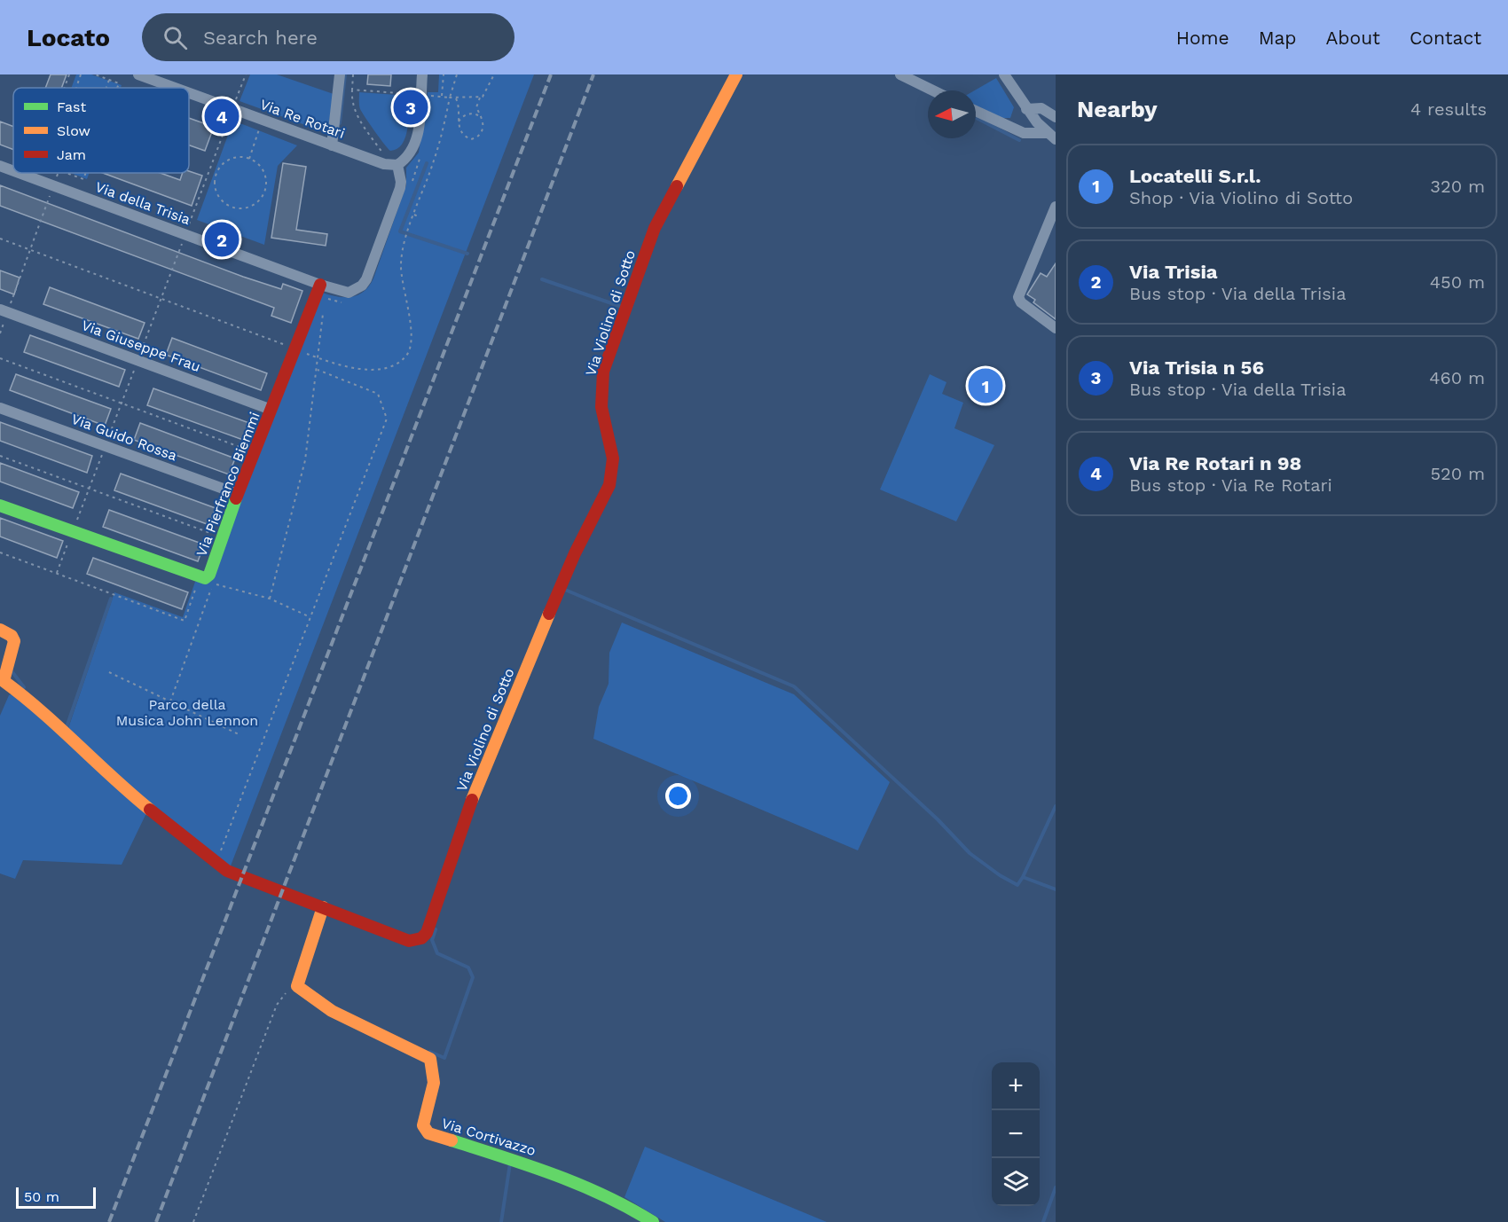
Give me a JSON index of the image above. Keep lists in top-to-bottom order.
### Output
{
  "streets": {
    "street": [
      "Via Re Rotari",
      "Via della Trisia",
      "Via Violino di Sotto",
      "Via Giuseppe Frau",
      "Via Guido Rossa",
      "Via Pierfranco Biemmi",
      "Via Cortivazzo"
    ]
  },
  "crossings": [
    ["Via Re Rotari", "Via della Trisia"],
    ["Via della Trisia", "Via Pierfranco Biemmi"],
    ["Via Giuseppe Frau", "Via Pierfranco Biemmi"],
    ["Via Guido Rossa", "Via Pierfranco Biemmi"]
  ],
  "parks": ["Parco della Musica John Lennon"],
  "legend": ["Fast", "Slow", "Jam"],
  "scale_bar": "50 m",
  "north": "left",
  "page": {
    "header": "Locato",
    "search": "Search here",
    "nav": [
      "Home",
      "Map",
      "About",
      "Contact"
    ],
    "heading": ["Nearby", "4 results"],
    "pins": [
      "3",
      "4",
      "2",
      "1"
    ],
    "list": [
      {
        "mark": "1",
        "name": "Locatelli S.r.l.",
        "note": "Shop · Via Violino di Sotto",
        "value": "320 m"
      },
      {
        "mark": "2",
        "name": "Via Trisia",
        "note": "Bus stop · Via della Trisia",
        "value": "450 m"
      },
      {
        "mark": "3",
        "name": "Via Trisia n 56",
        "note": "Bus stop · Via della Trisia",
        "value": "460 m"
      },
      {
        "mark": "4",
        "name": "Via Re Rotari n 98",
        "note": "Bus stop · Via Re Rotari",
        "value": "520 m"
      }
    ],
    "map_buttons": ["+", "−"],
    "scale": "50 m"
  }
}
